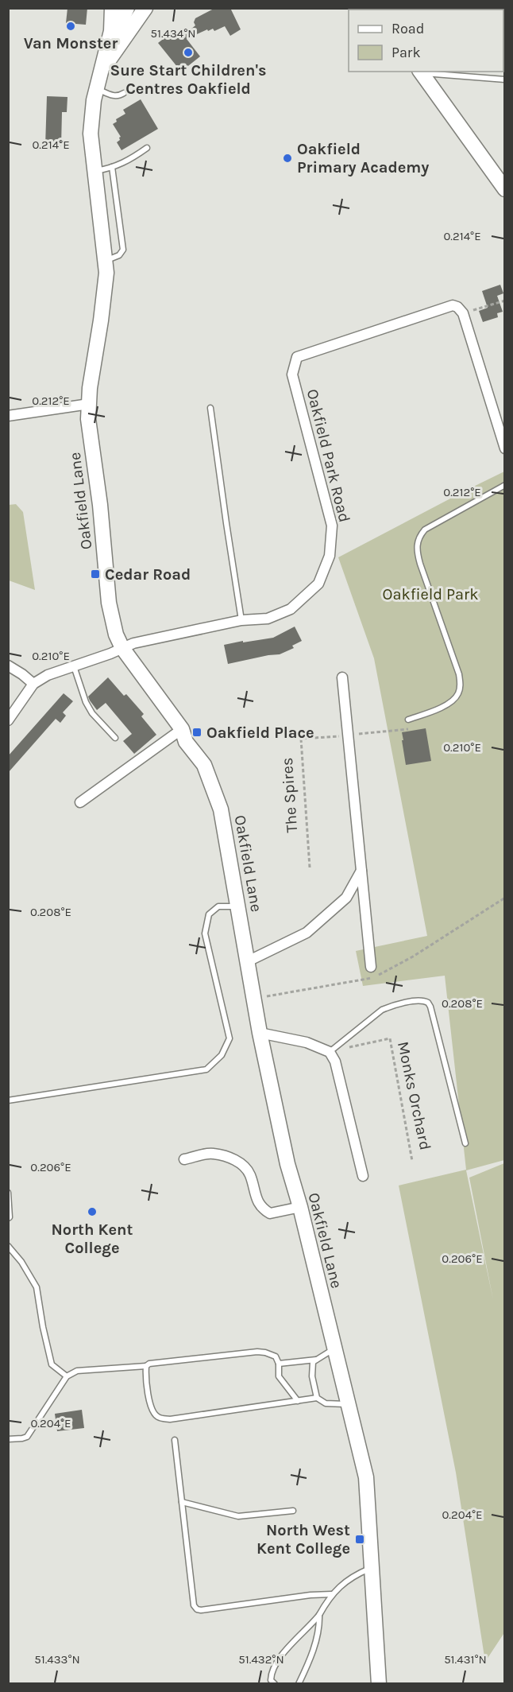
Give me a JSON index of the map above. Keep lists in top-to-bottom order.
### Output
{
  "streets": {
    "street": ["Oakfield Park Road", "Oakfield Lane"],
    "path": ["The Spires", "Monks Orchard"]
  },
  "crossings": [
    ["Oakfield Park Road", "Oakfield Lane"]
  ],
  "parks": ["Oakfield Park"],
  "places": {
    "other": [
      "Van Monster",
      "Sure Start Children's Centres Oakfield",
      "Oakfield Primary Academy",
      "North Kent College"
    ],
    "transit": ["Cedar Road", "Oakfield Place", "North West Kent College"]
  },
  "legend": ["Road", "Park"],
  "coordinates": [
    "51.434°N",
    "0.214°E",
    "0.212°E",
    "0.210°E",
    "0.208°E",
    "0.206°E",
    "0.204°E",
    "51.433°N",
    "51.432°N",
    "51.431°N"
  ]
}
